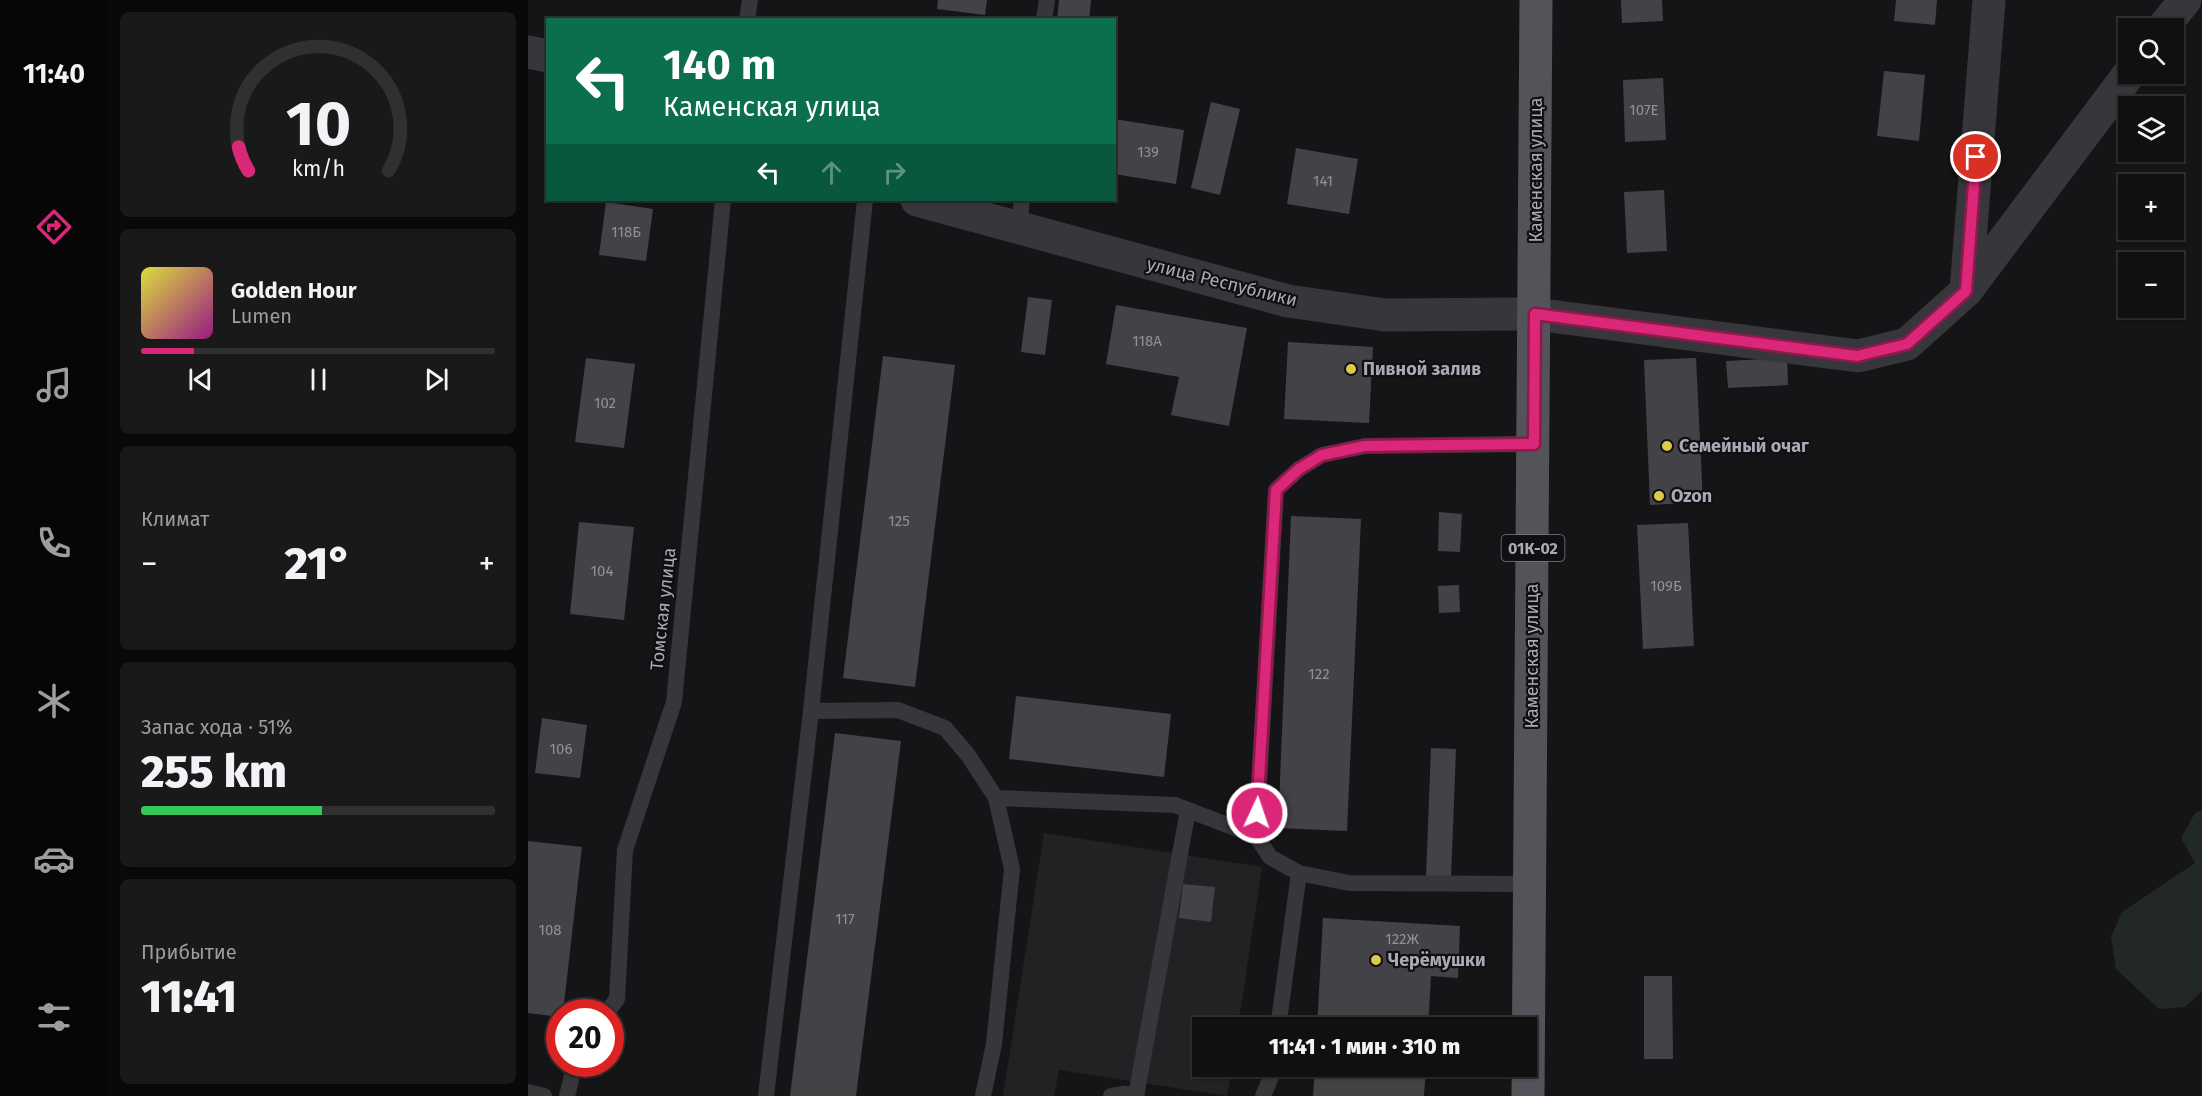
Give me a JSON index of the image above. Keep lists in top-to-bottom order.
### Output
{
  "streets": {
    "main road": ["Каменская улица", "01К-02"],
    "street": ["улица Республики"],
    "lane": ["Томская улица"]
  },
  "crossings": [
    ["Каменская улица", "улица Республики"]
  ],
  "places": [
    "Пивной залив",
    "Семейный очаг",
    "Ozon",
    "Черёмушки"
  ],
  "house_numbers": [
    "107Е",
    "139",
    "141",
    "118Б",
    "118А",
    "102",
    "125",
    "104",
    "109Б",
    "122",
    "106",
    "117",
    "108",
    "122Ж"
  ],
  "page": {
    "tabs": "11:40",
    "map_buttons": ["+", "−"],
    "turn": ["140 m", "Каменская улица"],
    "song": ["Golden Hour", "Lumen"],
    "tile": [
      "Климат",
      ["Запас хода · 51%", "255 km"],
      ["Прибытие", "11:41"]
    ],
    "heat": ["−", "21°", "+"],
    "limit": "20",
    "trip": "11:41 · 1 мин · 310 m",
    "gauge": ["10", "km/h"]
  }
}
